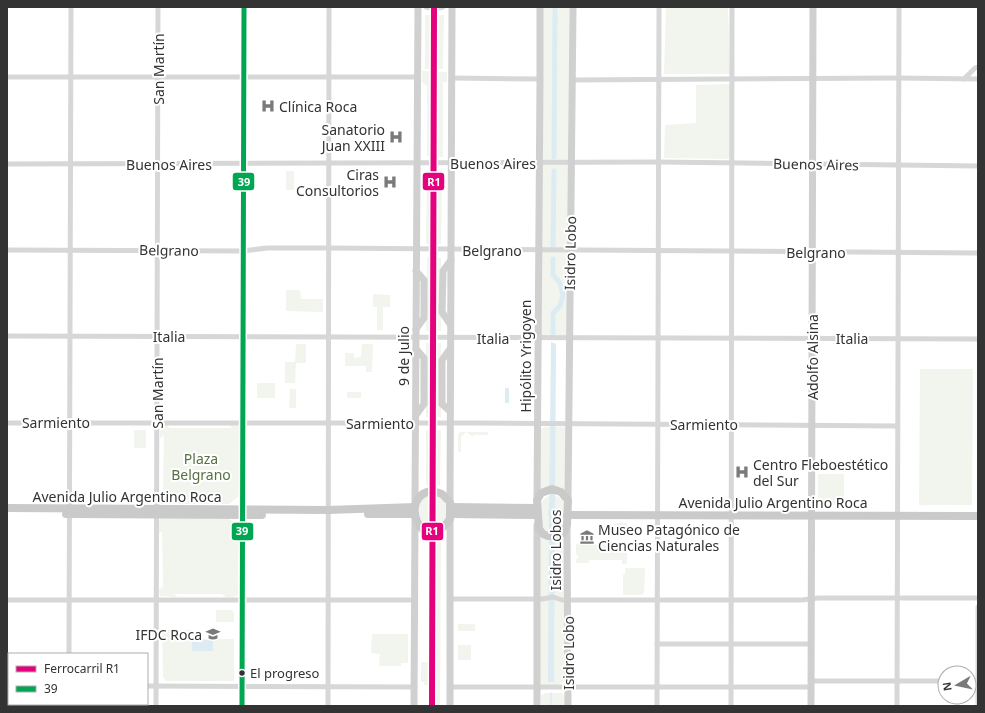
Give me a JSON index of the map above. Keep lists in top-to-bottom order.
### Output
{
  "streets": {
    "main road": [
      "Isidro Lobo",
      "9 de Julio",
      "Hipólito Yrigoyen",
      "Adolfo Alsina",
      "Avenida Julio Argentino Roca",
      "Isidro Lobos"
    ],
    "street": [
      "San Martín",
      "Buenos Aires",
      "Belgrano",
      "Italia",
      "Sarmiento"
    ]
  },
  "crossings": [
    ["San Martín", "Buenos Aires"],
    ["San Martín", "Belgrano"],
    ["San Martín", "Italia"],
    ["San Martín", "Sarmiento"],
    ["San Martín", "Avenida Julio Argentino Roca"],
    ["Buenos Aires", "Isidro Lobo"],
    ["Buenos Aires", "9 de Julio"],
    ["Buenos Aires", "Hipólito Yrigoyen"],
    ["Buenos Aires", "Adolfo Alsina"],
    ["Belgrano", "Isidro Lobo"],
    ["Belgrano", "9 de Julio"],
    ["Belgrano", "Hipólito Yrigoyen"],
    ["Belgrano", "Adolfo Alsina"],
    ["Isidro Lobo", "Italia"],
    ["Isidro Lobo", "Hipólito Yrigoyen"],
    ["Isidro Lobo", "Sarmiento"],
    ["Isidro Lobo", "Avenida Julio Argentino Roca"],
    ["Isidro Lobo", "Isidro Lobos"],
    ["Italia", "9 de Julio"],
    ["Italia", "Hipólito Yrigoyen"],
    ["Italia", "Adolfo Alsina"],
    ["9 de Julio", "Sarmiento"],
    ["Hipólito Yrigoyen", "Sarmiento"],
    ["Hipólito Yrigoyen", "Avenida Julio Argentino Roca"],
    ["Hipólito Yrigoyen", "Isidro Lobos"],
    ["Adolfo Alsina", "Sarmiento"],
    ["Adolfo Alsina", "Avenida Julio Argentino Roca"],
    ["Avenida Julio Argentino Roca", "Isidro Lobos"]
  ],
  "parks": ["Plaza Belgrano"],
  "places": {
    "hospital": [
      "Clínica Roca",
      "Sanatorio Juan XXIII",
      "Ciras Consultorios",
      "Centro Fleboestético del Sur"
    ],
    "museum": ["Museo Patagónico de Ciencias Naturales"],
    "school or university": ["IFDC Roca"],
    "other": ["El progreso"]
  },
  "lines": ["rail line R1", "transit line 39"],
  "legend": ["Ferrocarril R1", "39"],
  "north": "left"
}
